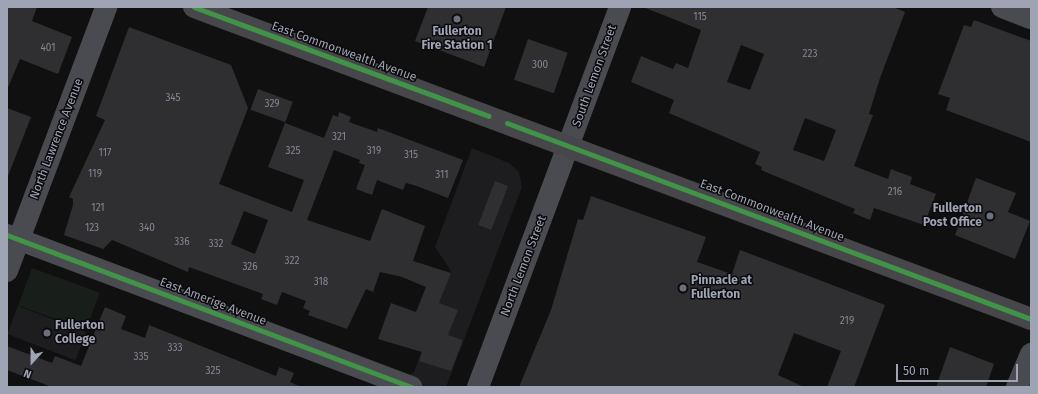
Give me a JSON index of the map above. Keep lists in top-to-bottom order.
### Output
{
  "streets": {
    "main road": ["East Commonwealth Avenue"],
    "street": [
      "South Lemon Street",
      "North Lawrence Avenue",
      "North Lemon Street",
      "East Amerige Avenue"
    ]
  },
  "crossings": [
    ["East Commonwealth Avenue", "South Lemon Street"],
    ["East Commonwealth Avenue", "North Lemon Street"],
    ["South Lemon Street", "North Lemon Street"],
    ["North Lawrence Avenue", "East Amerige Avenue"]
  ],
  "places": [
    "Fullerton Fire Station 1",
    "Fullerton Post Office",
    "Pinnacle at Fullerton",
    "Fullerton College"
  ],
  "house_numbers": [
    "115",
    "401",
    "223",
    "300",
    "345",
    "329",
    "321",
    "325",
    "319",
    "117",
    "315",
    "119",
    "311",
    "216",
    "121",
    "123",
    "340",
    "336",
    "332",
    "322",
    "326",
    "318",
    "219",
    "333",
    "335",
    "325"
  ],
  "scale_bar": "50 m",
  "north": "bottom"
}
